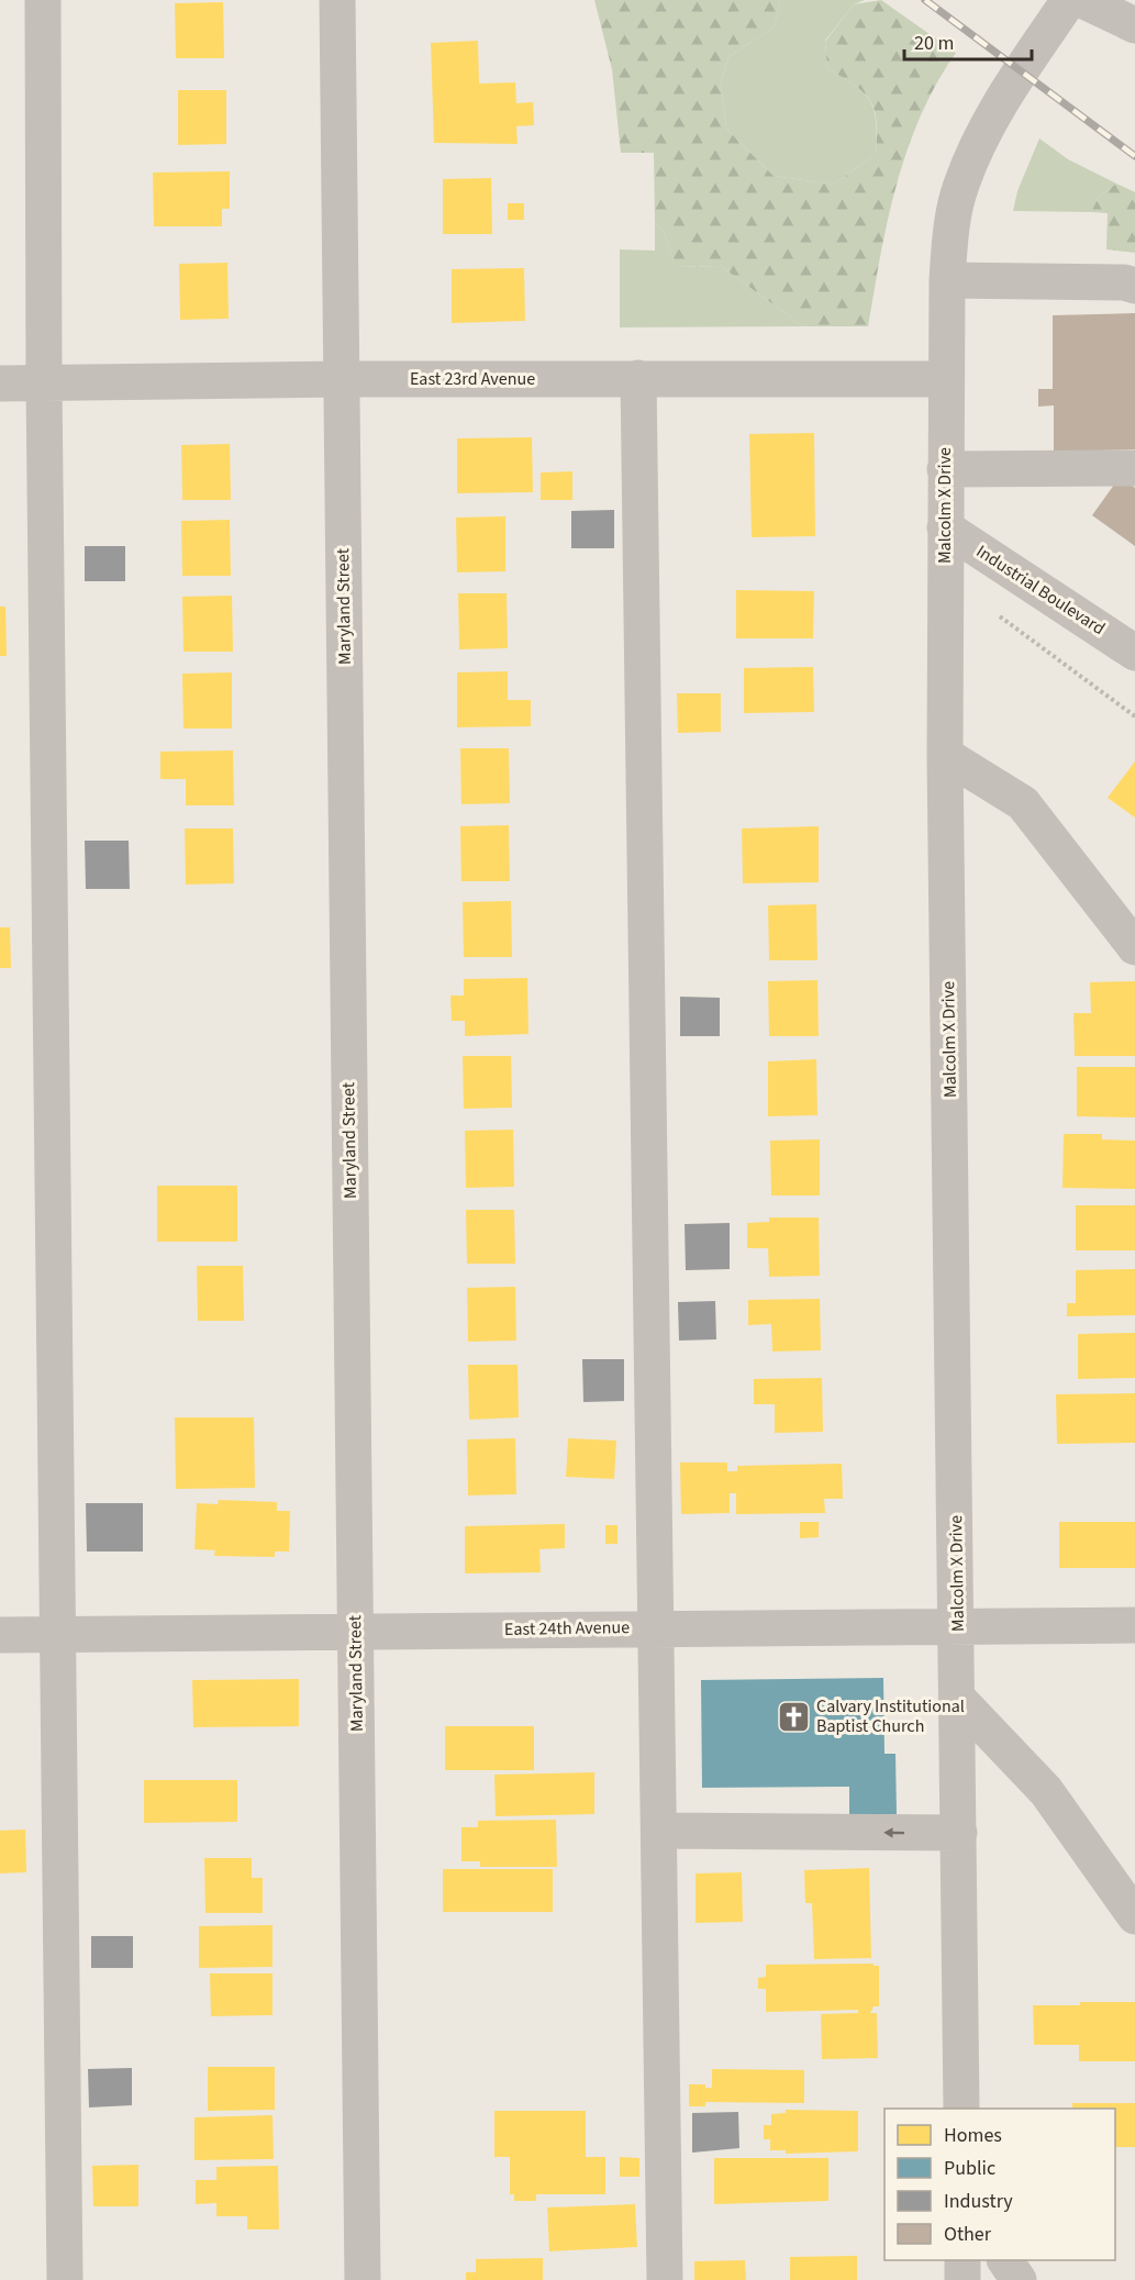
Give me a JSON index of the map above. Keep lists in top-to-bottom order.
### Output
{
  "streets": {
    "street": [
      "East 23rd Avenue",
      "Malcolm X Drive",
      "Industrial Boulevard",
      "Maryland Street",
      "East 24th Avenue"
    ]
  },
  "crossings": [
    ["East 23rd Avenue", "Malcolm X Drive"],
    ["East 23rd Avenue", "Maryland Street"],
    ["Malcolm X Drive", "Industrial Boulevard"],
    ["Malcolm X Drive", "East 24th Avenue"],
    ["Maryland Street", "East 24th Avenue"]
  ],
  "places": {
    "church": ["Calvary Institutional Baptist Church"]
  },
  "legend": [
    "Homes",
    "Public",
    "Industry",
    "Other"
  ],
  "scale_bar": "20 m"
}
